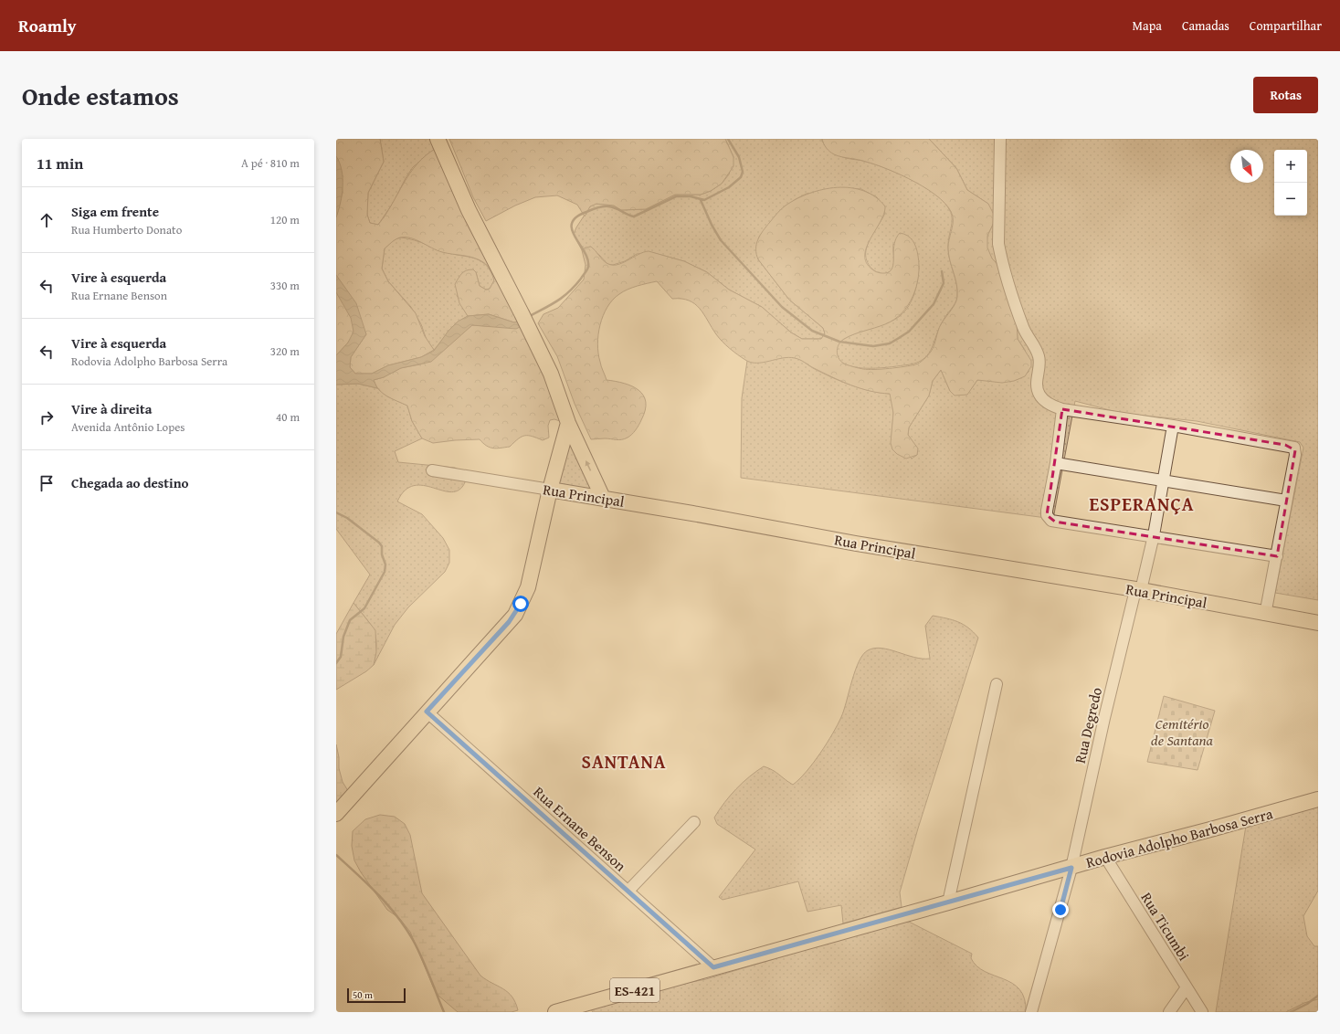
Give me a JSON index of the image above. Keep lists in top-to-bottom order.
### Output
{
  "streets": {
    "main road": ["Rua Principal", "Rodovia Adolpho Barbosa Serra", "ES-421"],
    "street": ["Rua Degredo", "Rua Ernane Benson", "Rua Ticumbi"]
  },
  "crossings": [
    ["Rua Principal", "Rua Degredo"],
    ["Rua Degredo", "Rodovia Adolpho Barbosa Serra"],
    ["Rua Ernane Benson", "Rodovia Adolpho Barbosa Serra"],
    ["Rodovia Adolpho Barbosa Serra", "Rua Ticumbi"]
  ],
  "districts": ["ESPERANÇA", "SANTANA"],
  "parks": ["Cemitério de Santana"],
  "scale_bar": "50 m",
  "north": "bottom right",
  "page": {
    "header": "Roamly",
    "nav": ["Mapa", "Camadas", "Compartilhar"],
    "title": "Onde estamos",
    "buttons": "Rotas",
    "heading": ["11 min", "A pé · 810 m"],
    "map_buttons": ["+", "−"],
    "list": [
      ["Siga em frente", "Rua Humberto Donato", "120 m"],
      ["Vire à esquerda", "Rua Ernane Benson", "330 m"],
      ["Vire à esquerda", "Rodovia Adolpho Barbosa Serra", "320 m"],
      ["Vire à direita", "Avenida Antônio Lopes", "40 m"],
      "Chegada ao destino"
    ],
    "scale": "50 m"
  }
}
